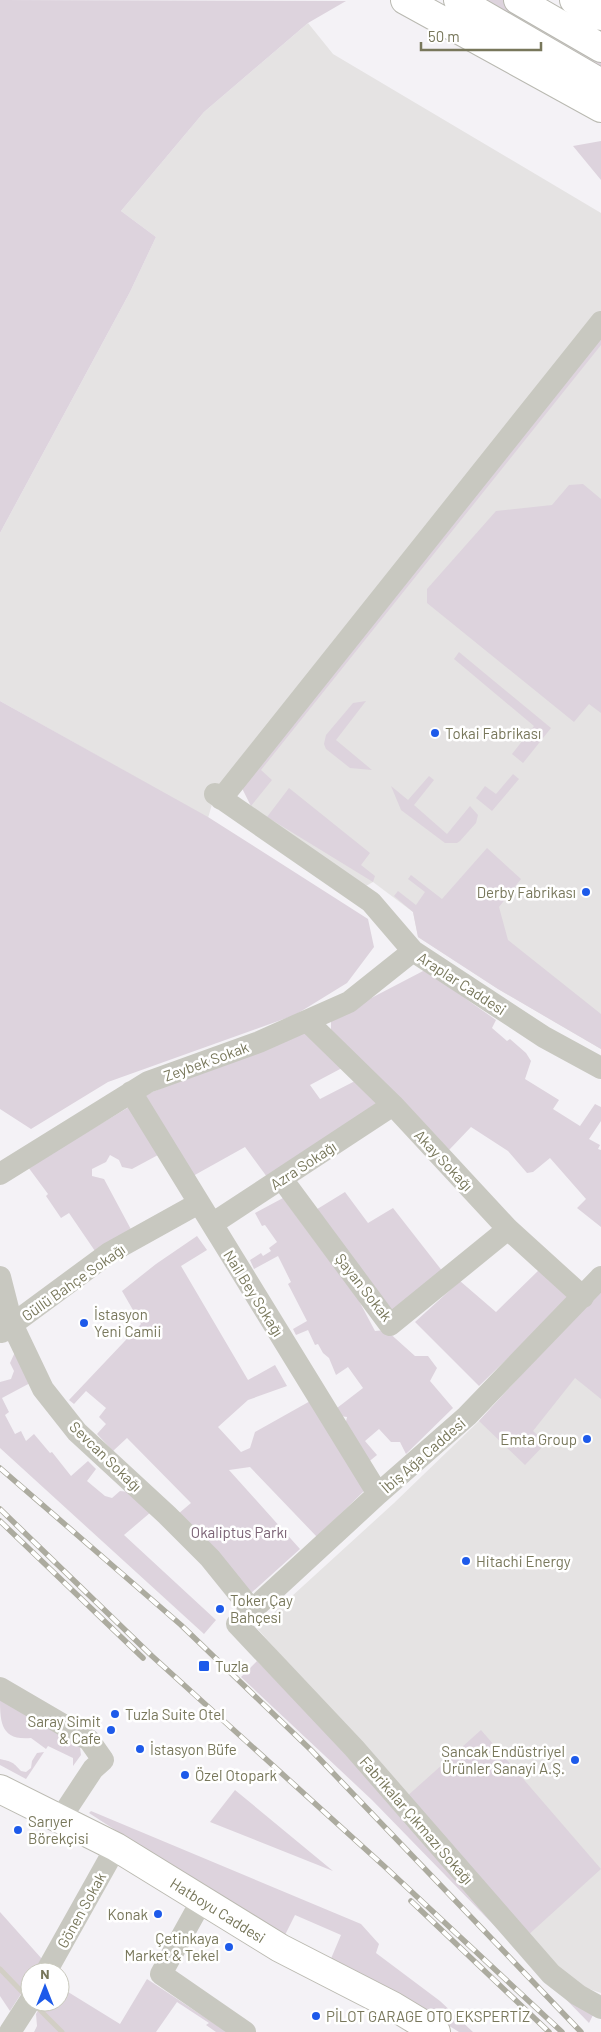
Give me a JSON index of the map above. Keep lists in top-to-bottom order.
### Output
{
  "streets": {
    "main road": ["Hatboyu Caddesi"],
    "street": [
      "Araplar Caddesi",
      "Zeybek Sokak",
      "Akay Sokağı",
      "Azra Sokağı",
      "Güllü Bahçe Sokağı",
      "Şayan Sokak",
      "Nail Bey Sokağı",
      "İbiş Ağa Caddesi",
      "Sevcan Sokağı",
      "Fabrikalar Çıkmazı Sokağı",
      "Gönen Sokak"
    ]
  },
  "crossings": [
    ["Araplar Caddesi", "Zeybek Sokak"],
    ["Zeybek Sokak", "Akay Sokağı"],
    ["Zeybek Sokak", "Nail Bey Sokağı"],
    ["Akay Sokağı", "Azra Sokağı"],
    ["Akay Sokağı", "Şayan Sokak"],
    ["Akay Sokağı", "İbiş Ağa Caddesi"],
    ["Azra Sokağı", "Şayan Sokak"],
    ["Azra Sokağı", "Nail Bey Sokağı"],
    ["Güllü Bahçe Sokağı", "Nail Bey Sokağı"],
    ["Güllü Bahçe Sokağı", "Sevcan Sokağı"],
    ["Nail Bey Sokağı", "İbiş Ağa Caddesi"],
    ["İbiş Ağa Caddesi", "Sevcan Sokağı"],
    ["İbiş Ağa Caddesi", "Fabrikalar Çıkmazı Sokağı"],
    ["Sevcan Sokağı", "Fabrikalar Çıkmazı Sokağı"],
    ["Gönen Sokak", "Hatboyu Caddesi"]
  ],
  "parks": ["Okaliptus Parkı"],
  "places": {
    "other": [
      "Tokai Fabrikası",
      "Derby Fabrikası",
      "İstasyon Yeni Camii",
      "Emta Group",
      "Hitachi Energy",
      "Toker Çay Bahçesi",
      "Tuzla Suite Otel",
      "Saray Simit & Cafe",
      "İstasyon Büfe",
      "Sancak Endüstriyel Ürünler Sanayi A.Ş.",
      "Özel Otopark",
      "Sarıyer Börekçisi",
      "Konak",
      "Çetinkaya Market & Tekel",
      "PİLOT GARAGE OTO EKSPERTİZ"
    ],
    "transit": ["Tuzla"]
  },
  "scale_bar": "50 m",
  "north": "top"
}
